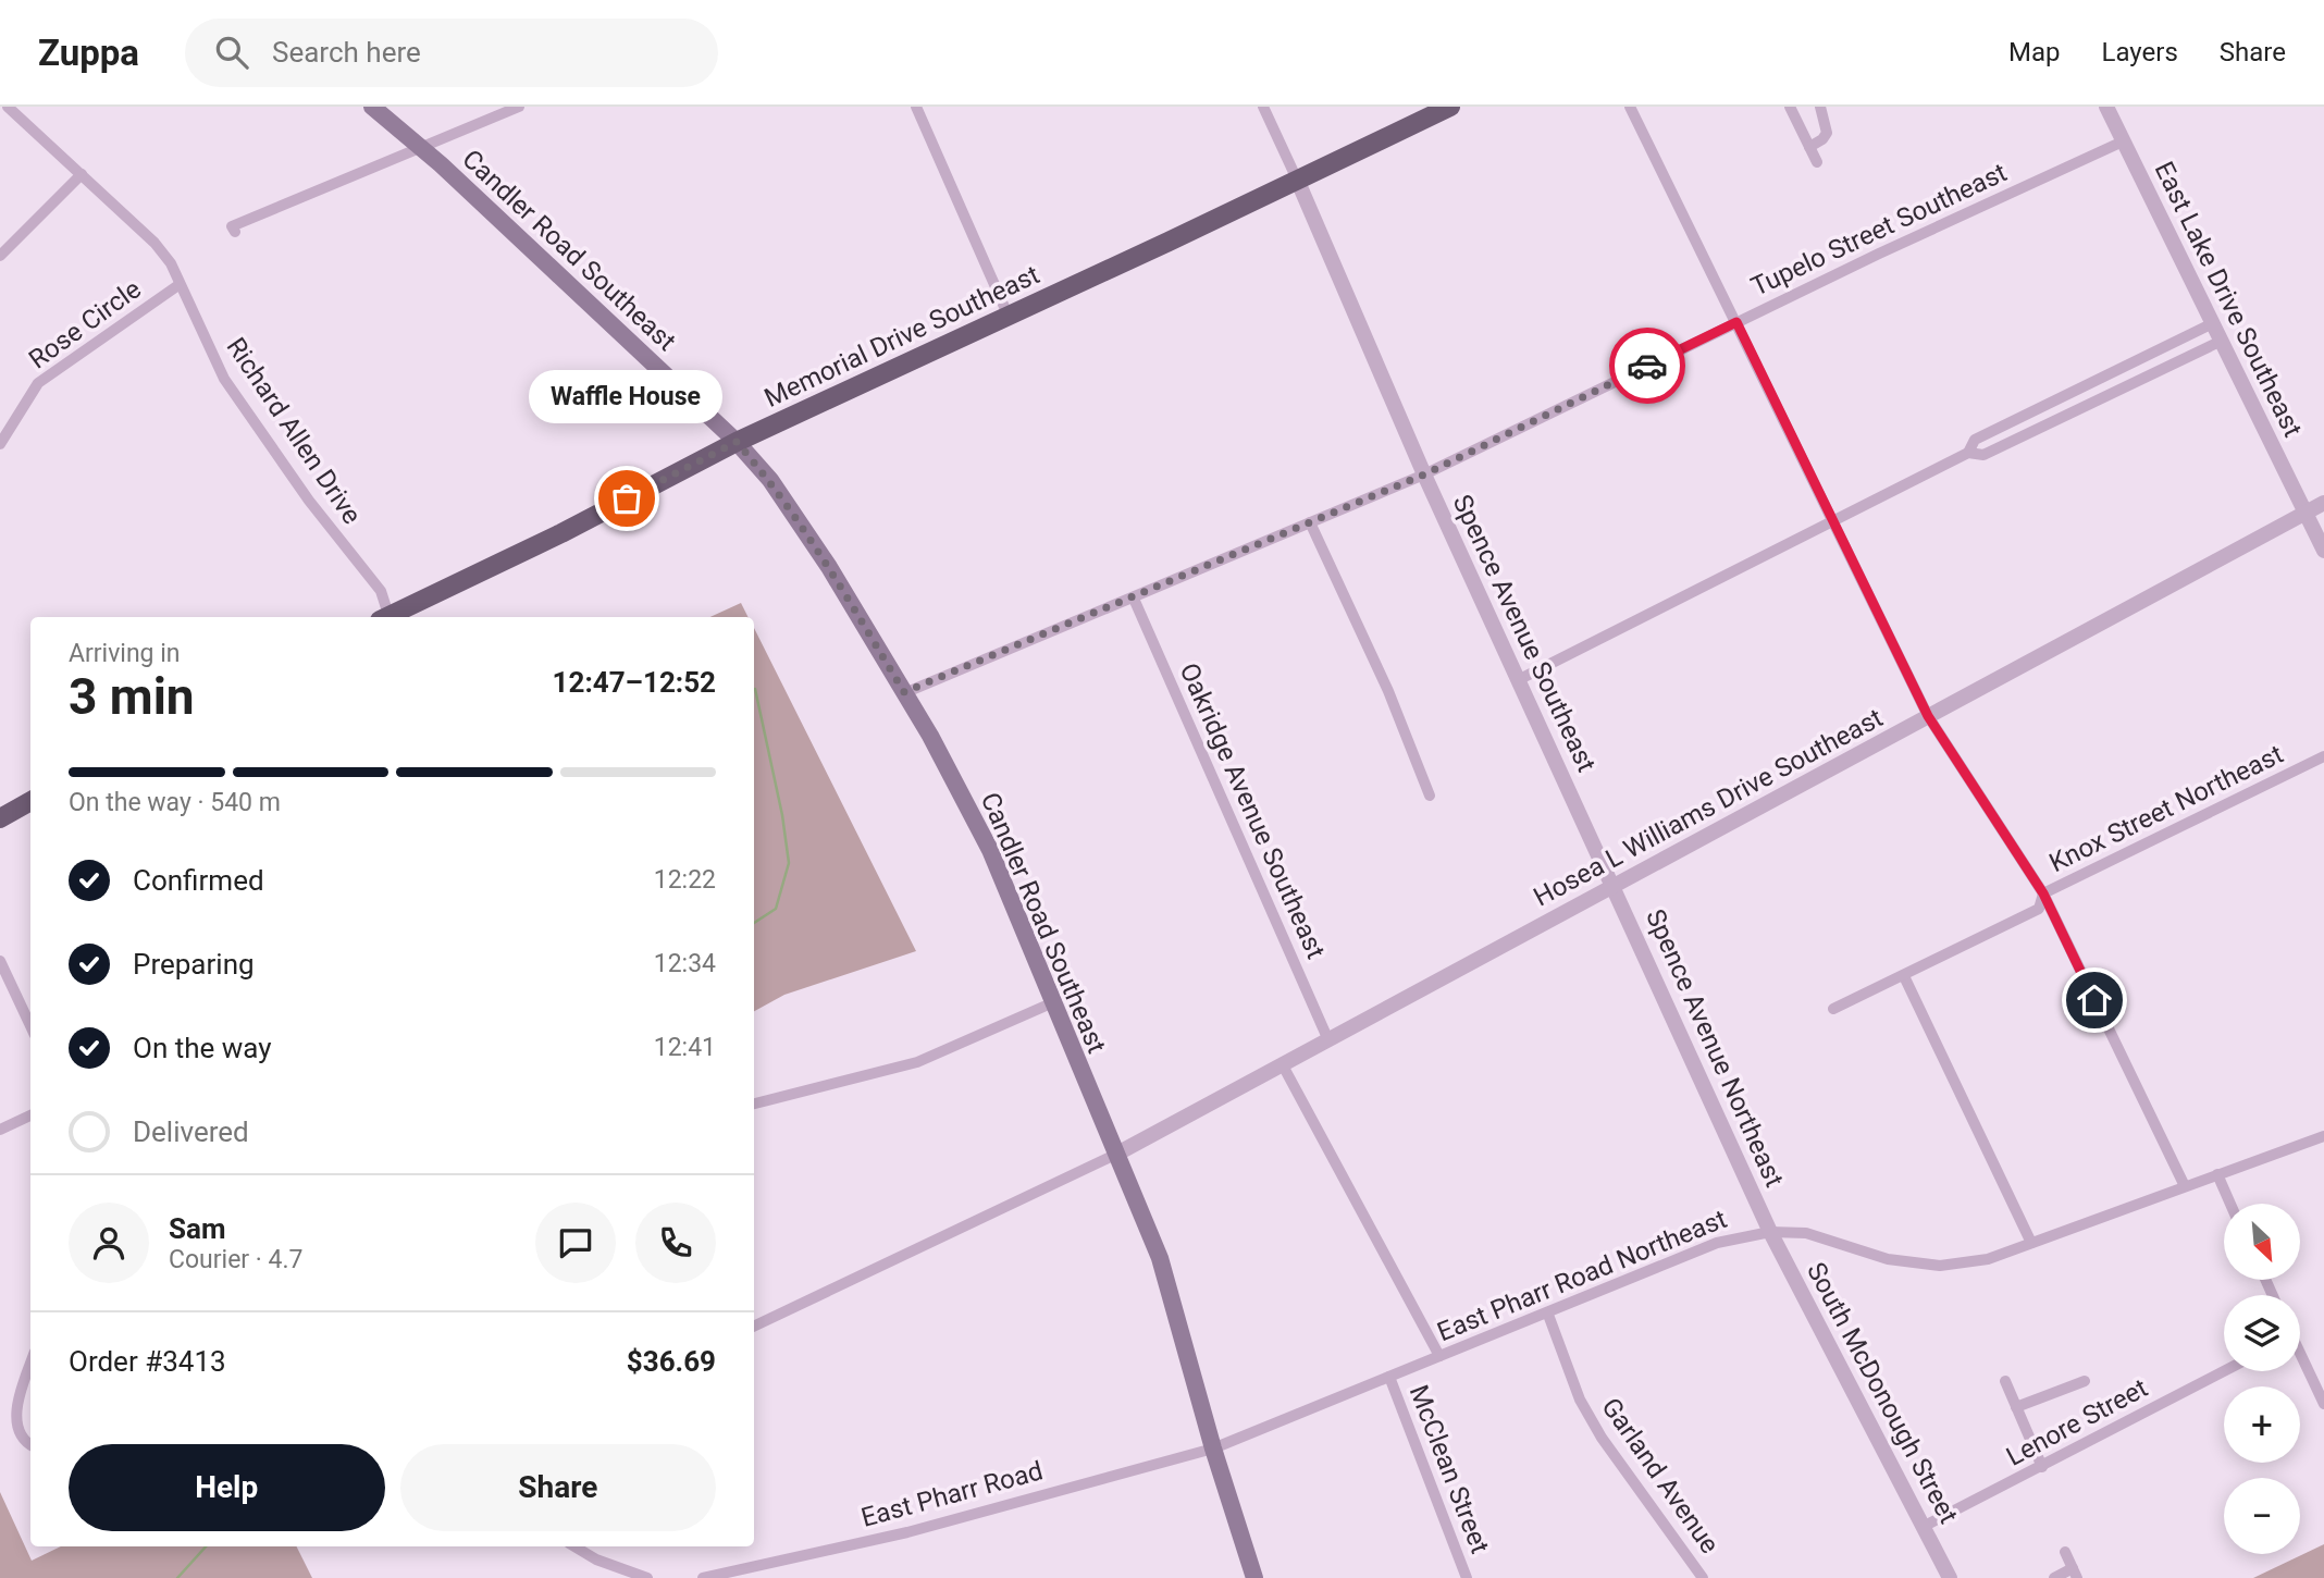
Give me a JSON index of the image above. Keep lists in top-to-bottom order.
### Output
{
  "streets": {
    "main road": ["Candler Road Southeast", "Memorial Drive Southeast"],
    "street": [
      "Tupelo Street Southeast",
      "East Lake Drive Southeast",
      "Rose Circle",
      "Richard Allen Drive",
      "Spence Avenue Southeast",
      "Hosea L Williams Drive Southeast",
      "Knox Street Northeast",
      "Oakridge Avenue Southeast",
      "Spence Avenue Northeast",
      "East Pharr Road Northeast",
      "South McDonough Street",
      "Lenore Street",
      "McClean Street",
      "Garland Avenue",
      "East Pharr Road"
    ]
  },
  "crossings": [
    ["Tupelo Street Southeast", "Candler Road Southeast"],
    ["Tupelo Street Southeast", "East Lake Drive Southeast"],
    ["Tupelo Street Southeast", "Spence Avenue Southeast"],
    ["Tupelo Street Southeast", "Oakridge Avenue Southeast"],
    ["Candler Road Southeast", "Memorial Drive Southeast"],
    ["Candler Road Southeast", "Hosea L Williams Drive Southeast"],
    ["Candler Road Southeast", "East Pharr Road Northeast"],
    ["Candler Road Southeast", "East Pharr Road"],
    ["East Lake Drive Southeast", "Hosea L Williams Drive Southeast"],
    ["Rose Circle", "Richard Allen Drive"],
    ["Memorial Drive Southeast", "Spence Avenue Southeast"],
    ["Spence Avenue Southeast", "Hosea L Williams Drive Southeast"],
    ["Spence Avenue Southeast", "Spence Avenue Northeast"],
    ["Hosea L Williams Drive Southeast", "Oakridge Avenue Southeast"],
    ["Hosea L Williams Drive Southeast", "Spence Avenue Northeast"],
    ["Spence Avenue Northeast", "East Pharr Road Northeast"],
    ["Spence Avenue Northeast", "South McDonough Street"],
    ["East Pharr Road Northeast", "South McDonough Street"],
    ["East Pharr Road Northeast", "McClean Street"],
    ["East Pharr Road Northeast", "Garland Avenue"],
    ["East Pharr Road Northeast", "East Pharr Road"],
    ["South McDonough Street", "Lenore Street"]
  ],
  "places": ["Waffle House"],
  "north": "bottom right",
  "page": {
    "header": "Zuppa",
    "search": "Search here",
    "nav": ["Map", "Layers", "Share"],
    "bubble": "Waffle House",
    "heading": ["3 min", "Arriving in", "12:47–12:52"],
    "panel": [
      "Sam",
      "Courier · 4.7",
      "Order #3413",
      "$36.69"
    ],
    "bar": "On the way · 540 m",
    "list": [
      ["Confirmed", "12:22"],
      ["Preparing", "12:34"],
      ["On the way", "12:41"],
      "Delivered"
    ],
    "map_buttons": ["+", "−"],
    "buttons": ["Help", "Share"]
  }
}
